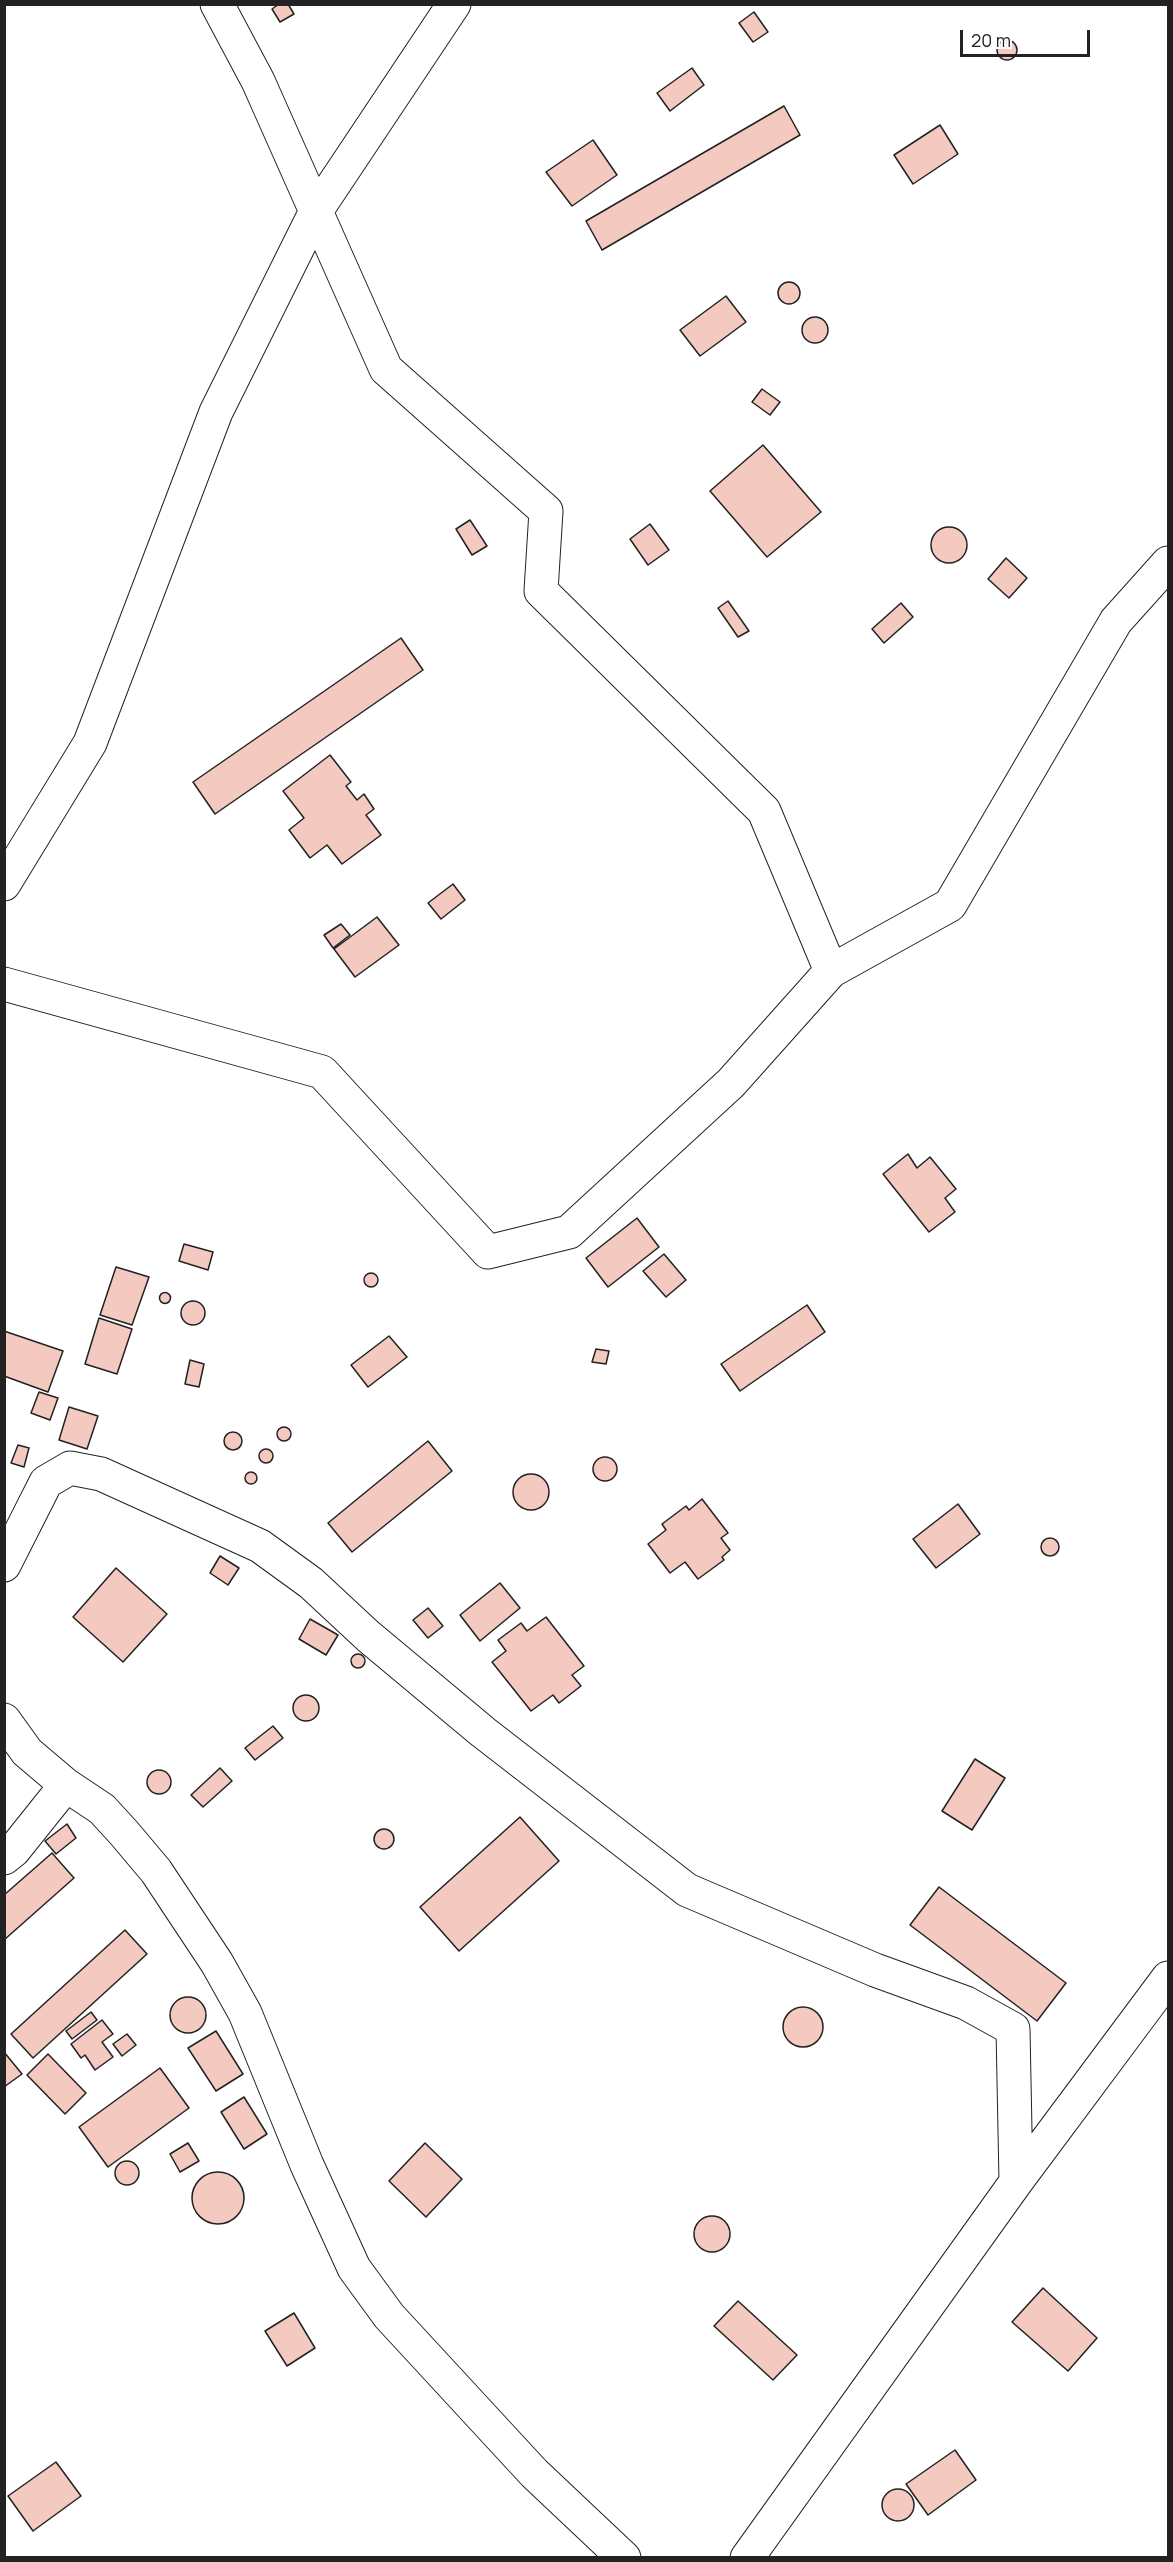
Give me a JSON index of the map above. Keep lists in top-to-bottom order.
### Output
{
  "scale_bar": "20 m"
}
